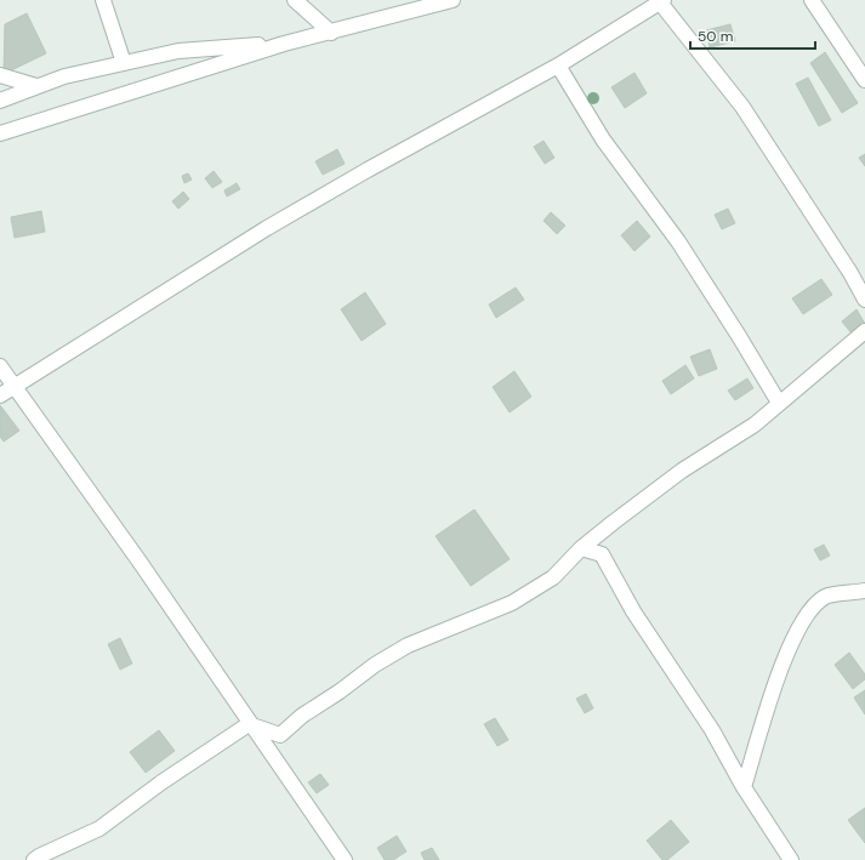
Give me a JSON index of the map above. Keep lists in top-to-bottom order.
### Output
{
  "scale_bar": "50 m"
}
